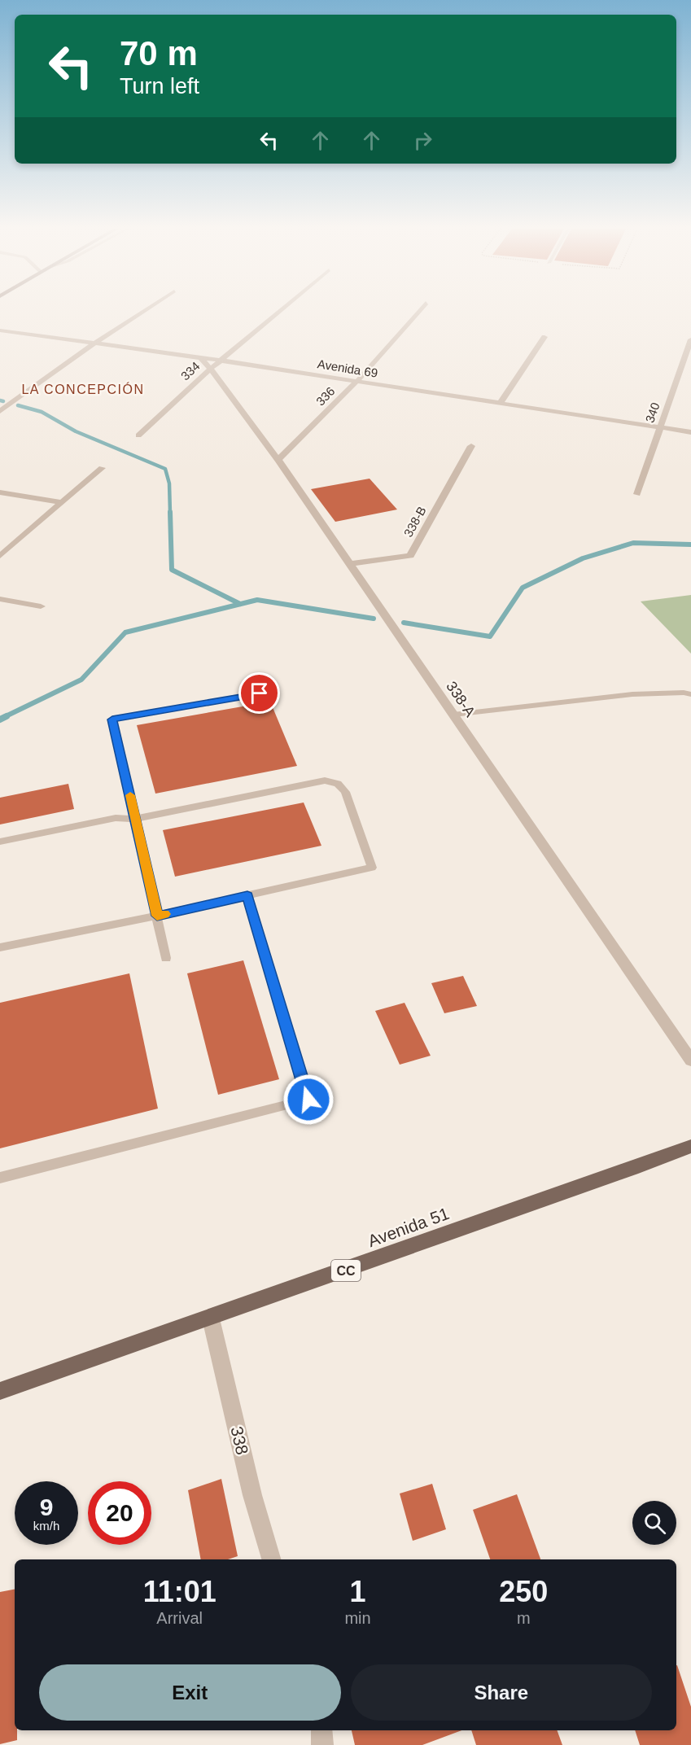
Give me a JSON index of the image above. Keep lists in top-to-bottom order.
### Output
{
  "streets": {
    "main road": ["Avenida 51", "CC"],
    "street": [
      "Avenida 69",
      "334",
      "336",
      "340",
      "338-B",
      "338-A",
      "338"
    ]
  },
  "crossings": [
    ["Avenida 69", "334"],
    ["Avenida 69", "336"],
    ["Avenida 69", "340"],
    ["Avenida 69", "338-A"],
    ["334", "338-A"],
    ["336", "338-A"],
    ["338-B", "338-A"],
    ["Avenida 51", "338"]
  ],
  "districts": ["LA CONCEPCIÓN"],
  "page": {
    "turn": ["70 m", "Turn left"],
    "speed": "9 km/h",
    "limit": "20",
    "eta": [
      "11:01",
      "Arrival",
      "1",
      "min",
      "250",
      "m"
    ],
    "buttons": ["Exit", "Share"]
  }
}
